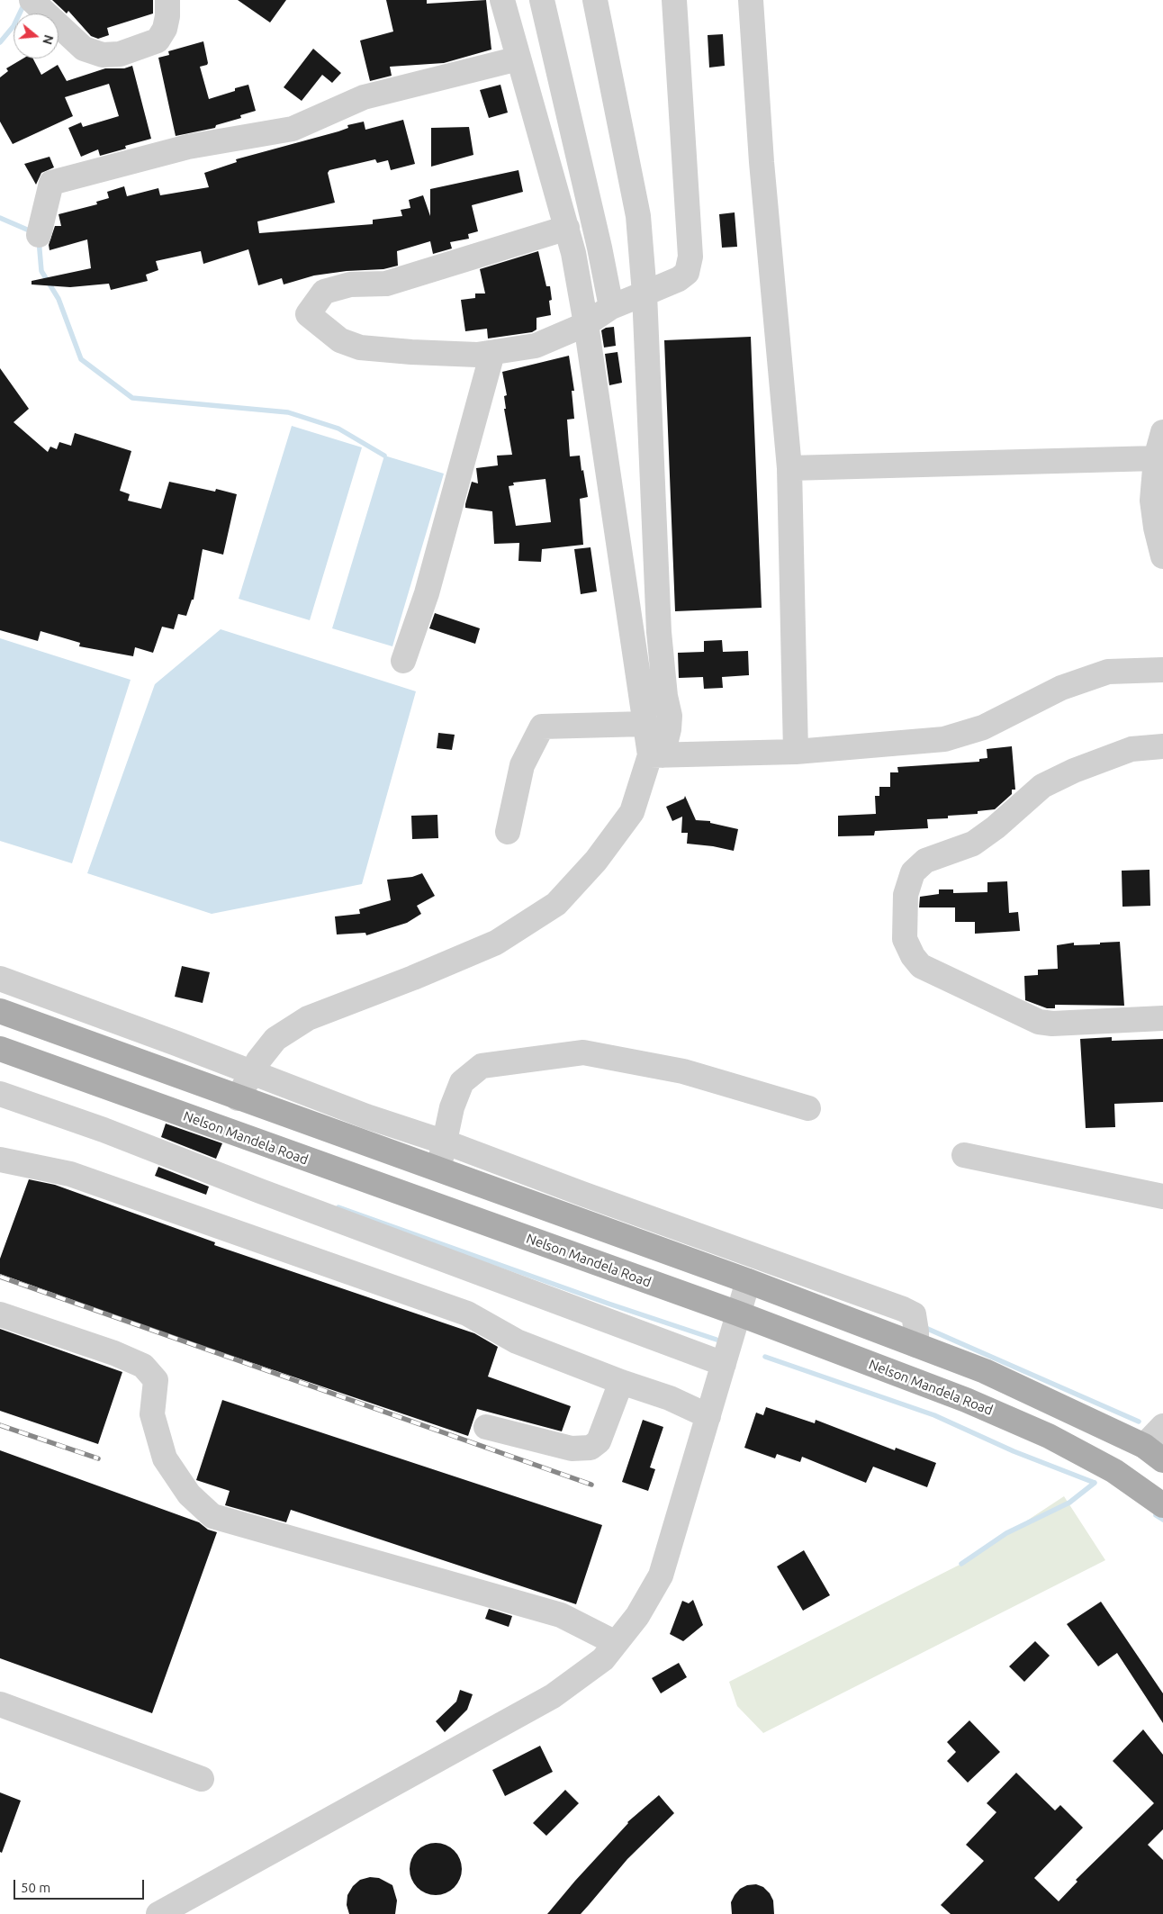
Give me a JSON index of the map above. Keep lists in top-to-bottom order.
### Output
{
  "streets": {
    "main road": ["Nelson Mandela Road"]
  },
  "scale_bar": "50 m",
  "north": "right"
}
